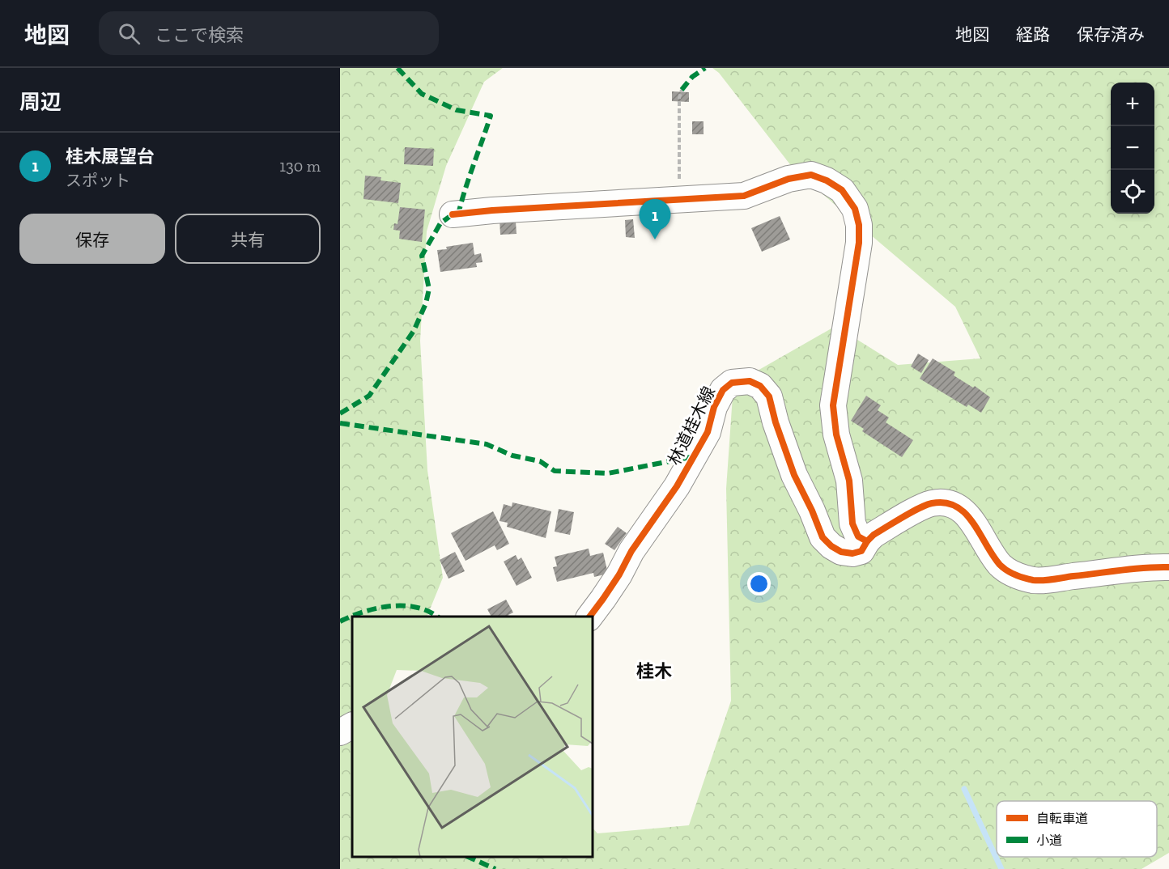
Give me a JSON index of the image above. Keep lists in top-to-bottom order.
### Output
{
  "streets": {
    "street": ["林道桂木線"]
  },
  "districts": ["桂木"],
  "legend": ["自転車道", "小道"],
  "page": {
    "header": "地図",
    "search": "ここで検索",
    "nav": ["地図", "経路", "保存済み"],
    "heading": "周辺",
    "map_buttons": ["+", "−"],
    "list": [
      {
        "mark": "1",
        "name": "桂木展望台",
        "note": "スポット",
        "value": "130 m"
      }
    ],
    "buttons": ["保存", "共有"],
    "pins": "1"
  }
}
